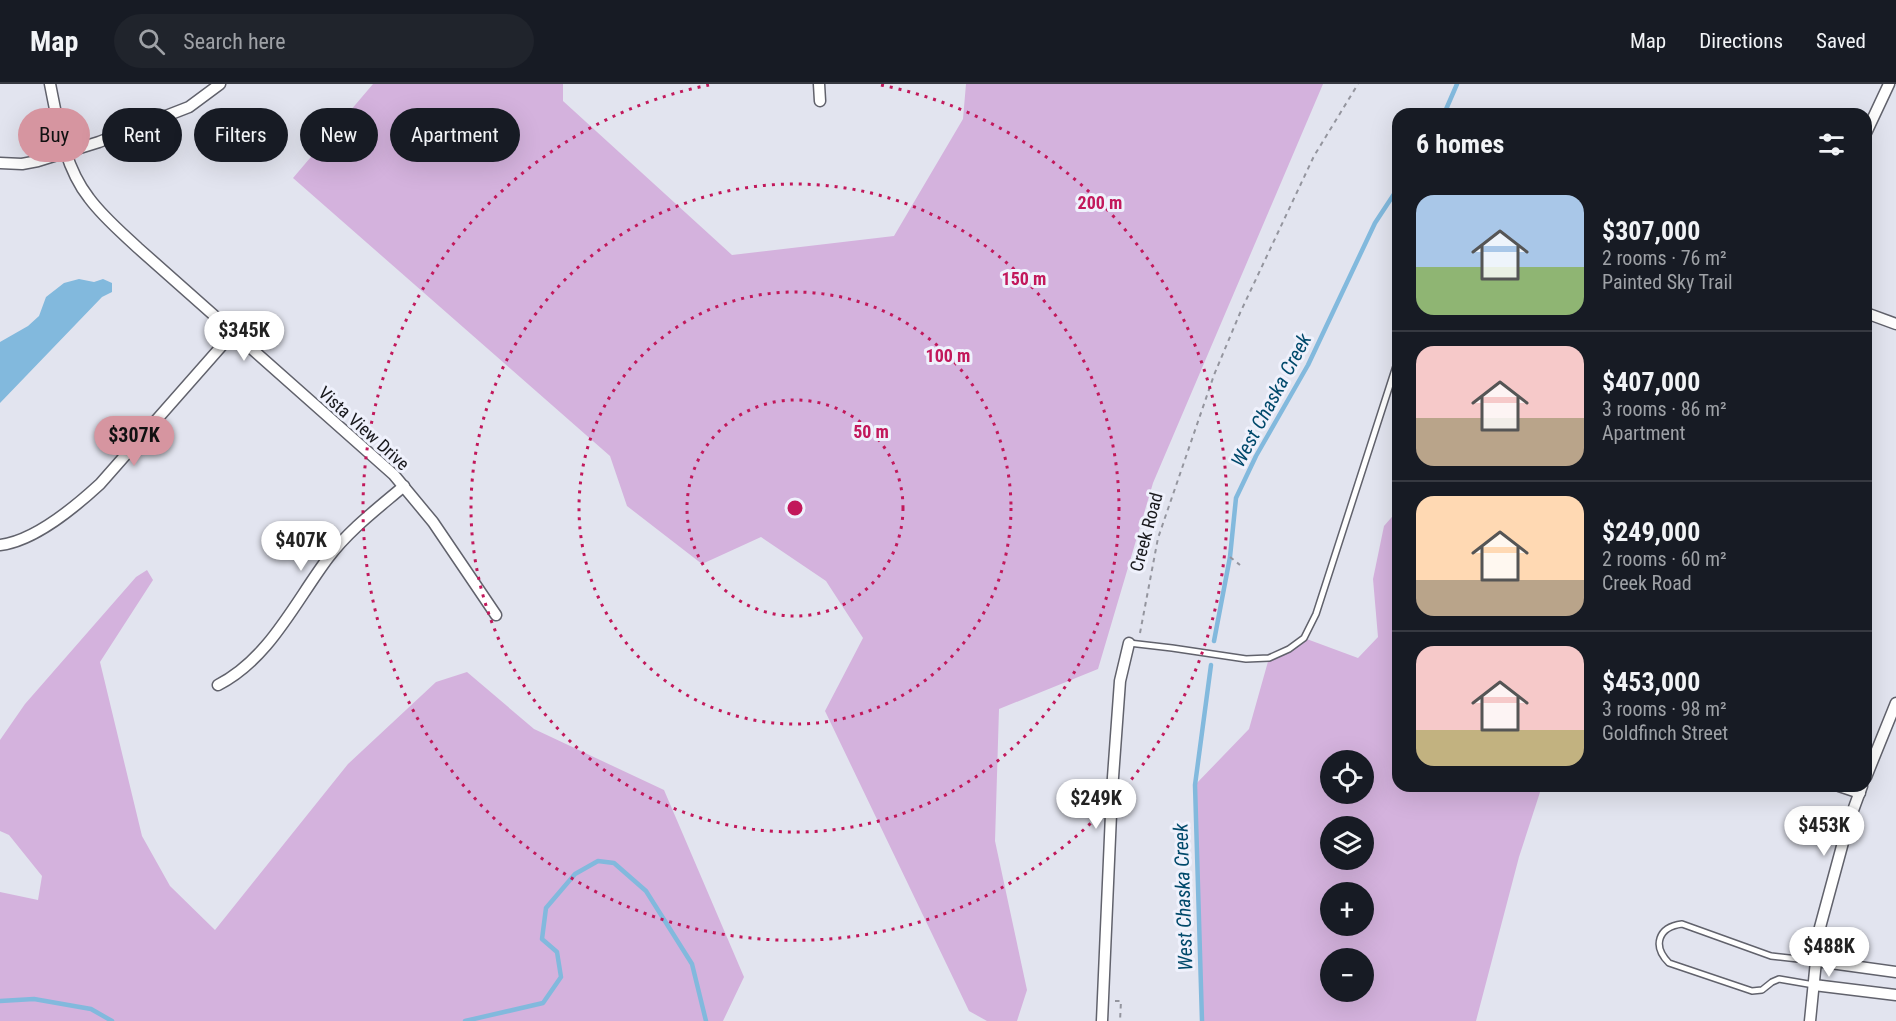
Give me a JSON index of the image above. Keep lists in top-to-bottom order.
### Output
{
  "streets": {
    "street": ["Vista View Drive"],
    "path": ["Creek Road"]
  },
  "water": ["West Chaska Creek"],
  "page": {
    "header": "Map",
    "search": "Search here",
    "nav": ["Map", "Directions", "Saved"],
    "chip": [
      "Buy",
      "Rent",
      "Filters",
      "New",
      "Apartment"
    ],
    "heading": "6 homes",
    "list": [
      {
        "name": "$307,000",
        "note": "2 rooms · 76 m² · Painted Sky Trail"
      },
      {
        "name": "$407,000",
        "note": "3 rooms · 86 m² · Apartment"
      },
      {
        "name": "$249,000",
        "note": "2 rooms · 60 m² · Creek Road"
      },
      {
        "name": "$453,000",
        "note": "3 rooms · 98 m² · Goldfinch Street"
      }
    ],
    "price": [
      "$345K",
      "$307K",
      "$407K",
      "$249K",
      "$453K",
      "$488K"
    ],
    "map_buttons": ["+", "−"]
  },
  "rings": [
    "200 m",
    "150 m",
    "100 m",
    "50 m"
  ]
}
